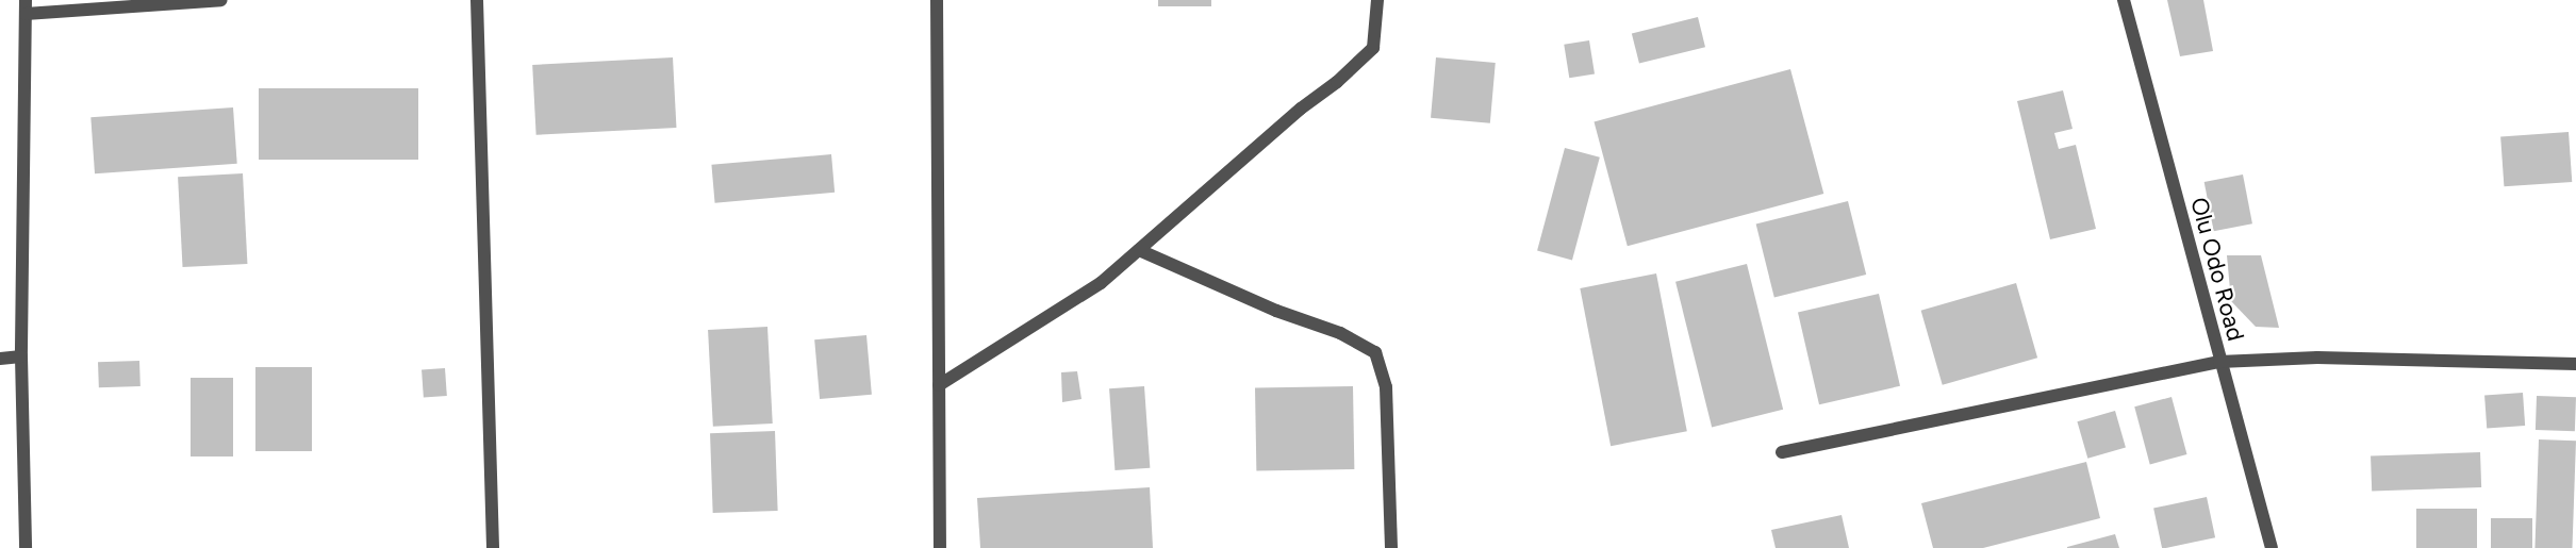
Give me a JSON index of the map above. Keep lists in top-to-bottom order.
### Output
{
  "streets": {
    "street": ["Olu Odo Road"]
  }
}
